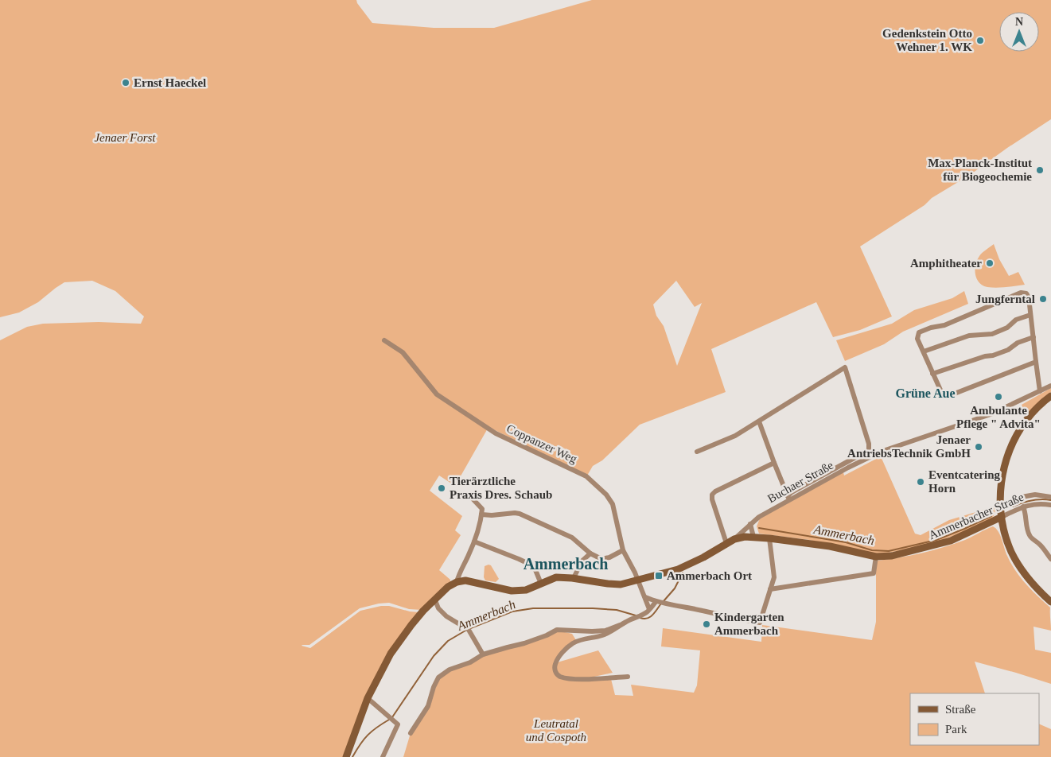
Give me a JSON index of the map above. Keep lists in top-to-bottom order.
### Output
{
  "streets": {
    "main road": ["Ammerbacher Straße"],
    "street": ["Coppanzer Weg", "Buchaer Straße"]
  },
  "crossings": [
    ["Coppanzer Weg", "Ammerbacher Straße"],
    ["Buchaer Straße", "Ammerbacher Straße"]
  ],
  "districts": ["Grüne Aue", "Ammerbach"],
  "water": ["Ammerbach"],
  "parks": ["Jenaer Forst", "Leutratal und Cospoth"],
  "places": {
    "other": [
      "Gedenkstein Otto Wehner 1. WK",
      "Ernst Haeckel",
      "Max-Planck-Institut für Biogeochemie",
      "Amphitheater",
      "Jungferntal",
      "Ambulante Pflege \" Advita\"",
      "Jenaer AntriebsTechnik GmbH",
      "Eventcatering Horn",
      "Tierärztliche Praxis Dres. Schaub",
      "Kindergarten Ammerbach"
    ],
    "transit": ["Ammerbach Ort"]
  },
  "legend": ["Straße", "Park"],
  "north": "top"
}
